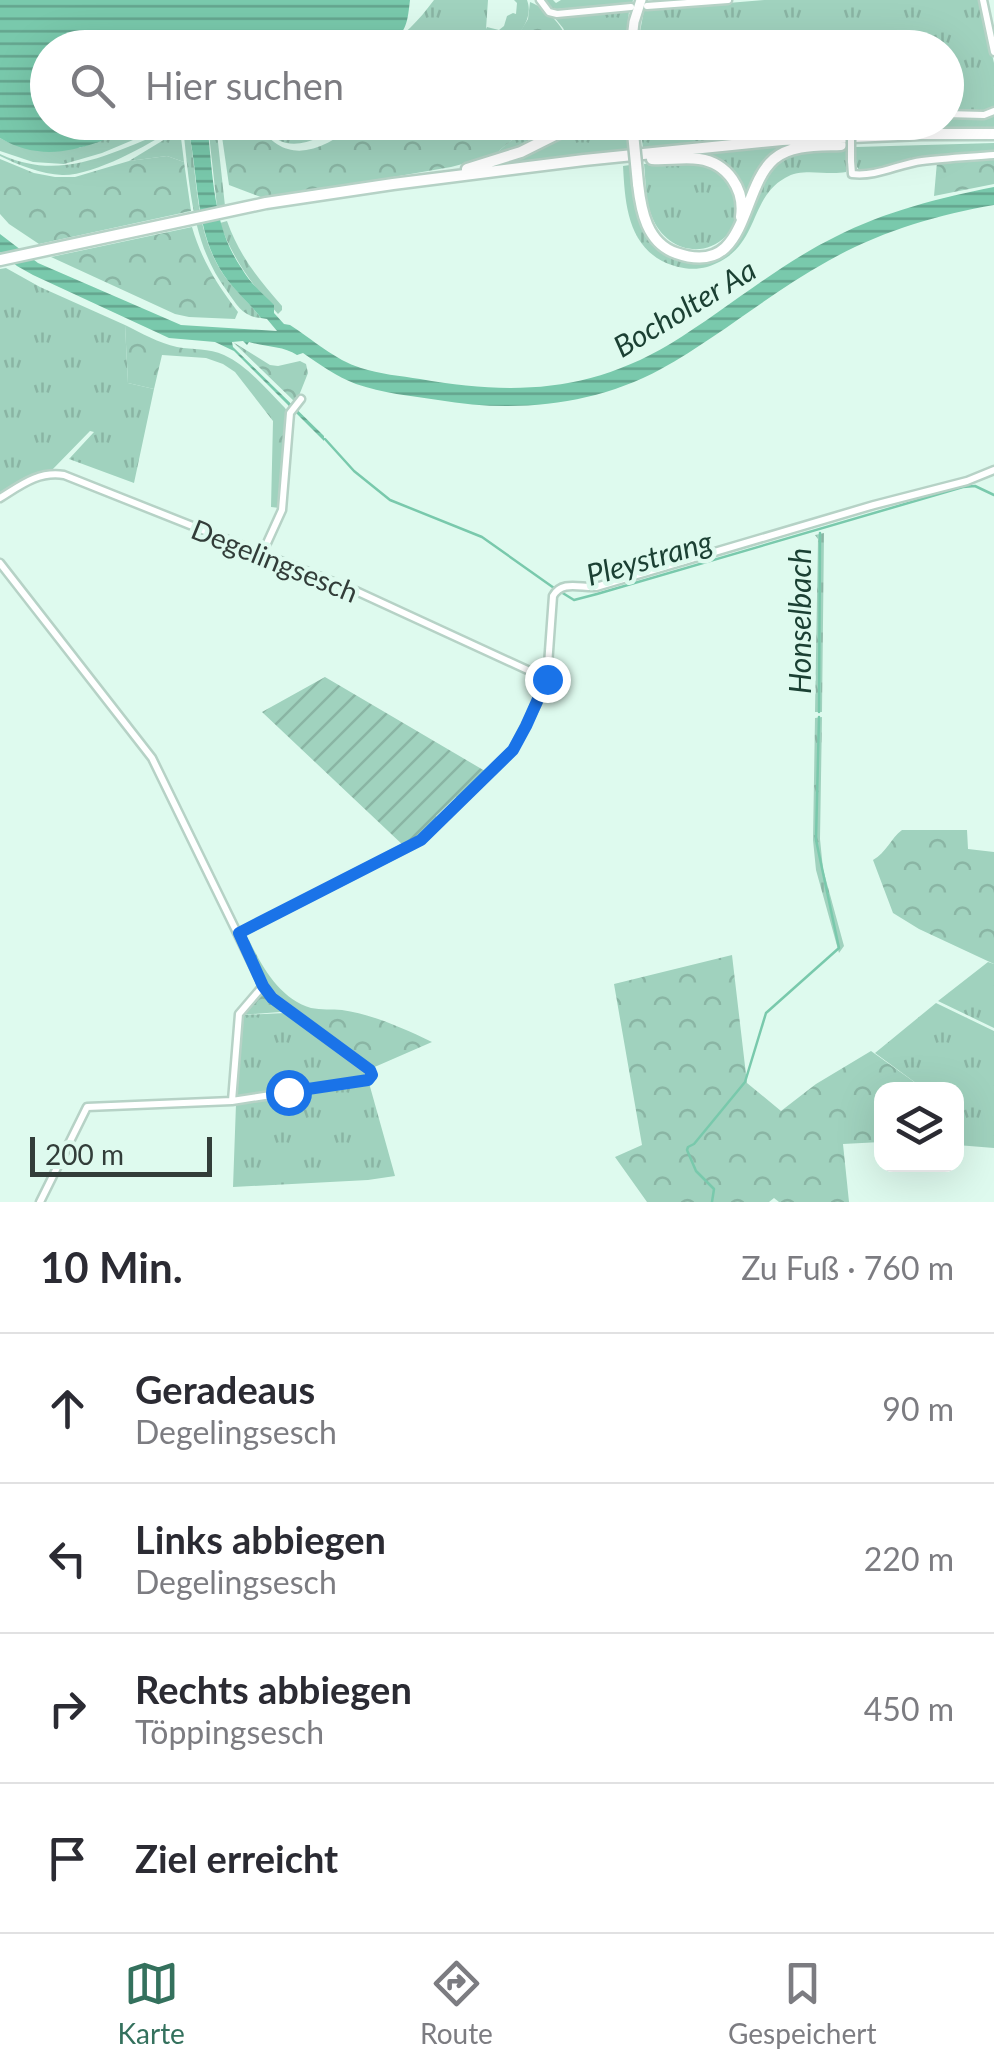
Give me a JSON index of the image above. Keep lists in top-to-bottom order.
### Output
{
  "streets": {
    "street": ["Degelingsesch"]
  },
  "water": ["Bocholter Aa", "Pleystrang", "Honselbach"],
  "scale_bar": "200 m",
  "page": {
    "search": "Hier suchen",
    "scale": "200 m",
    "heading": ["10 Min.", "Zu Fuß · 760 m"],
    "list": [
      ["Geradeaus", "Degelingsesch", "90 m"],
      ["Links abbiegen", "Degelingsesch", "220 m"],
      ["Rechts abbiegen", "Töppingsesch", "450 m"],
      "Ziel erreicht"
    ],
    "nav": ["Karte", "Route", "Gespeichert"]
  }
}
